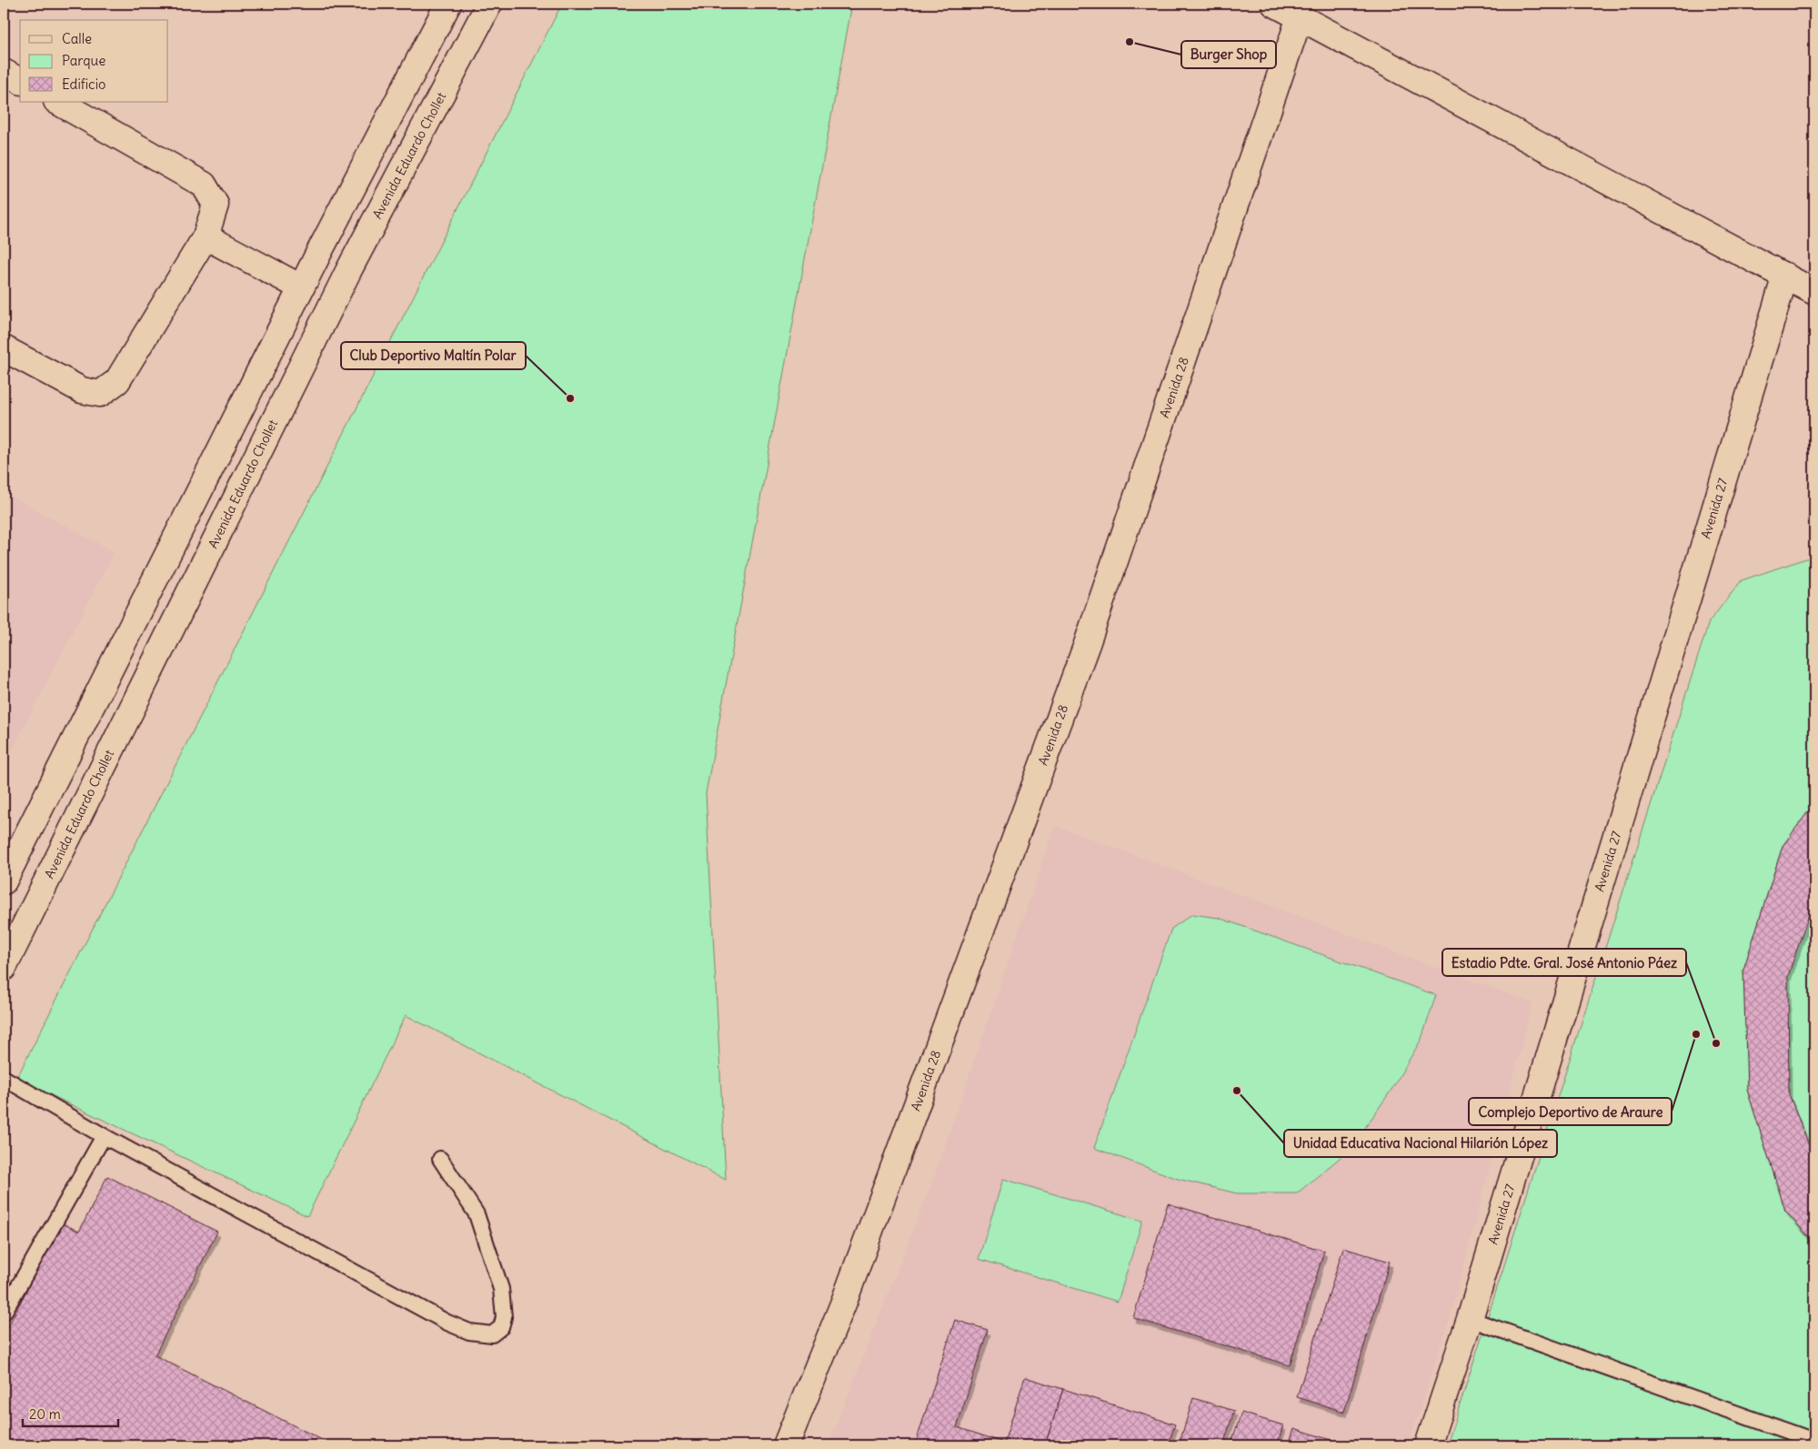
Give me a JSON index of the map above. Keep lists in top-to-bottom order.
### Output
{
  "streets": {
    "street": ["Avenida Eduardo Chollet", "Avenida 28", "Avenida 27"]
  },
  "places": [
    "Burger Shop",
    "Club Deportivo Maltín Polar",
    "Complejo Deportivo de Araure",
    "Estadio Pdte. Gral. José Antonio Páez",
    "Unidad Educativa Nacional Hilarión López"
  ],
  "legend": ["Calle", "Parque", "Edificio"],
  "scale_bar": "20 m"
}
